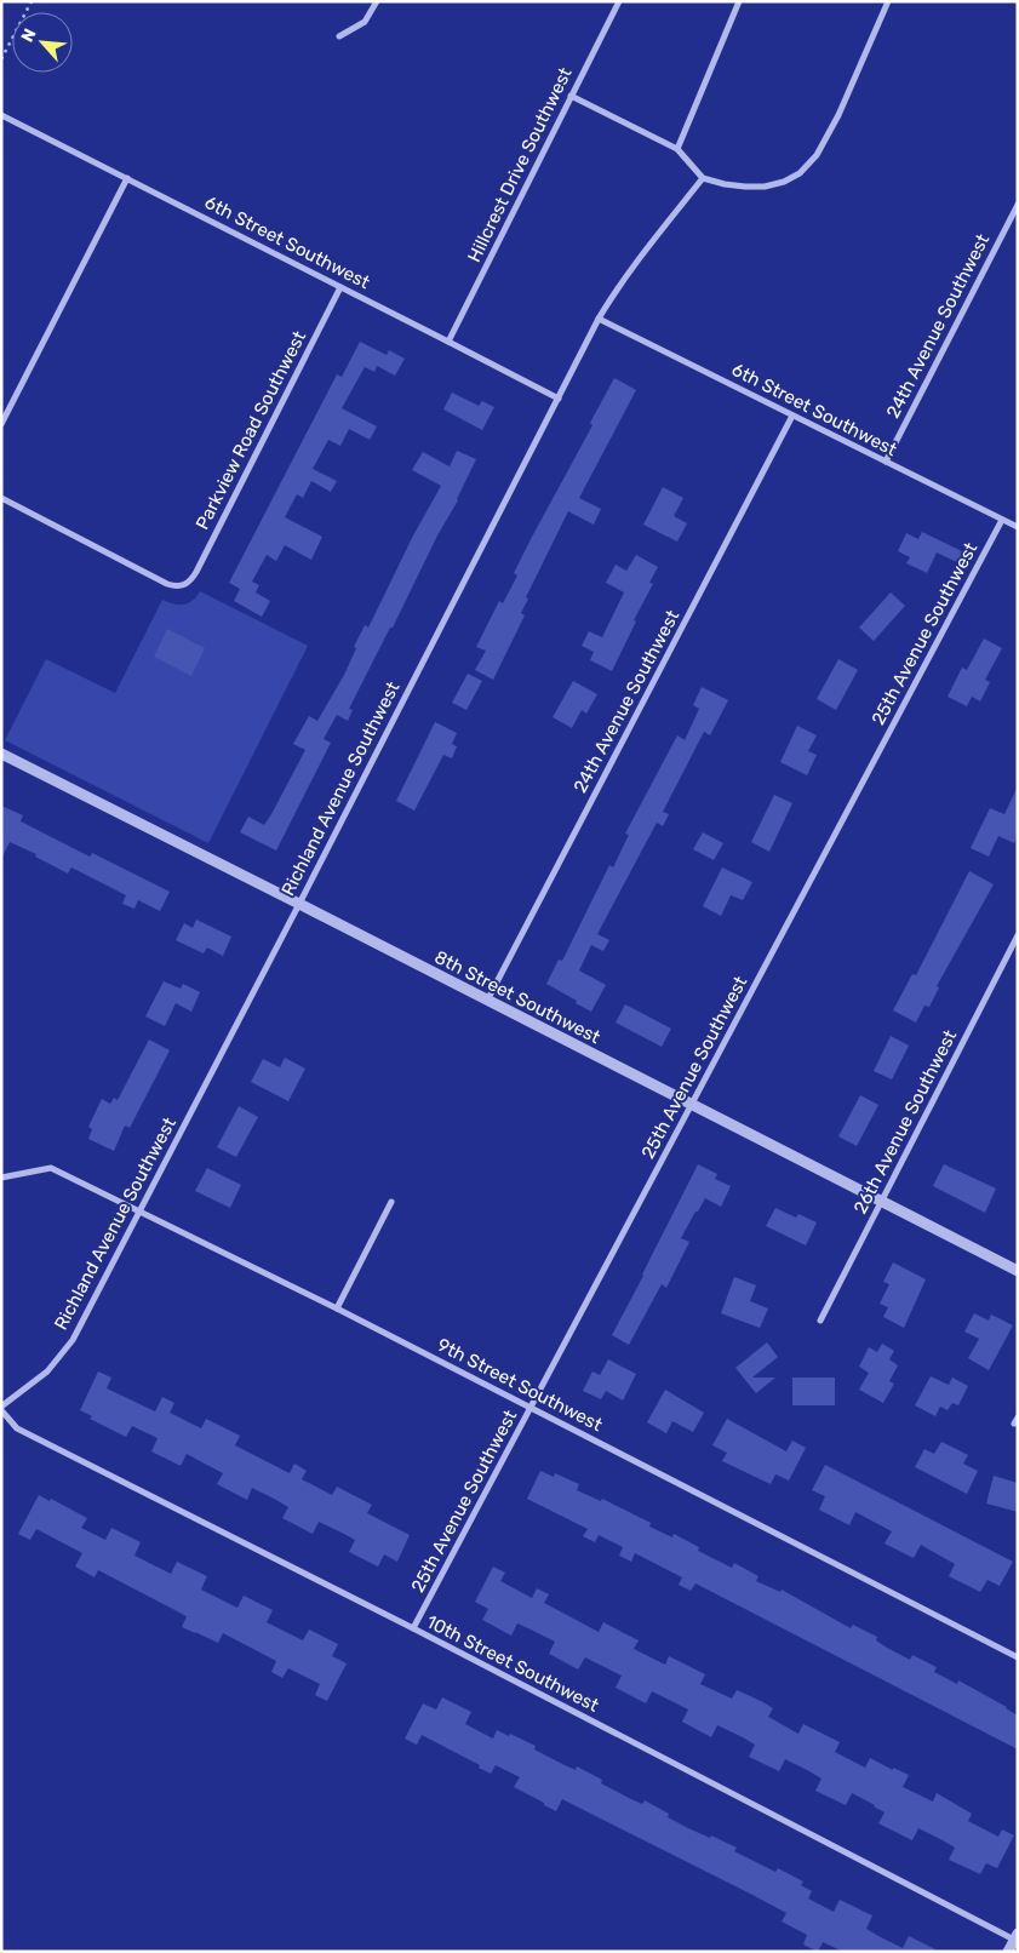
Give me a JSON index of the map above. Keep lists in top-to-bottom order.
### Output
{
  "streets": {
    "street": [
      "Hillcrest Drive Southwest",
      "6th Street Southwest",
      "24th Avenue Southwest",
      "Parkview Road Southwest",
      "25th Avenue Southwest",
      "Richland Avenue Southwest",
      "8th Street Southwest",
      "26th Avenue Southwest",
      "9th Street Southwest",
      "10th Street Southwest"
    ]
  },
  "crossings": [
    ["Hillcrest Drive Southwest", "6th Street Southwest"],
    ["6th Street Southwest", "24th Avenue Southwest"],
    ["6th Street Southwest", "Parkview Road Southwest"],
    ["6th Street Southwest", "25th Avenue Southwest"],
    ["6th Street Southwest", "Richland Avenue Southwest"],
    ["24th Avenue Southwest", "8th Street Southwest"],
    ["25th Avenue Southwest", "8th Street Southwest"],
    ["25th Avenue Southwest", "9th Street Southwest"],
    ["25th Avenue Southwest", "10th Street Southwest"],
    ["Richland Avenue Southwest", "8th Street Southwest"],
    ["Richland Avenue Southwest", "9th Street Southwest"],
    ["Richland Avenue Southwest", "10th Street Southwest"],
    ["8th Street Southwest", "26th Avenue Southwest"]
  ],
  "north": "top left"
}
